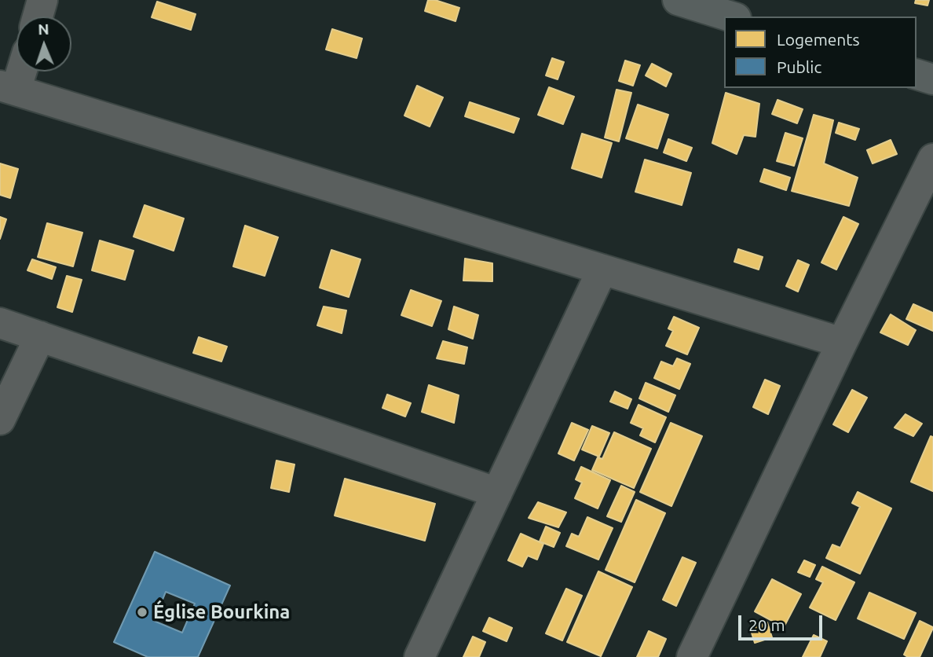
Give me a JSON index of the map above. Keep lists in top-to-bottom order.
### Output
{
  "places": ["Église Bourkina"],
  "legend": ["Logements", "Public"],
  "scale_bar": "20 m",
  "north": "top"
}
